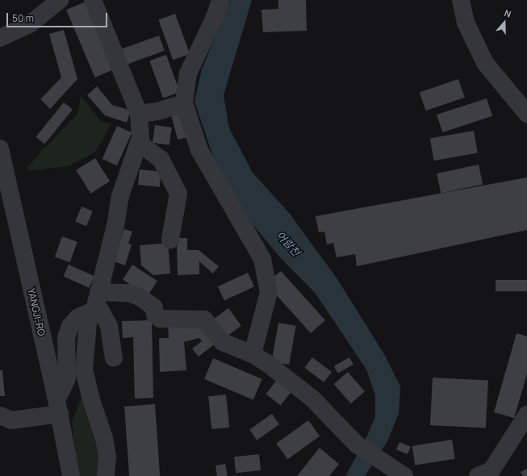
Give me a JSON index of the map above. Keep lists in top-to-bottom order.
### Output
{
  "streets": {
    "street": ["YANGJI-RO"]
  },
  "water": ["어람천"],
  "scale_bar": "50 m",
  "north": "top"
}
